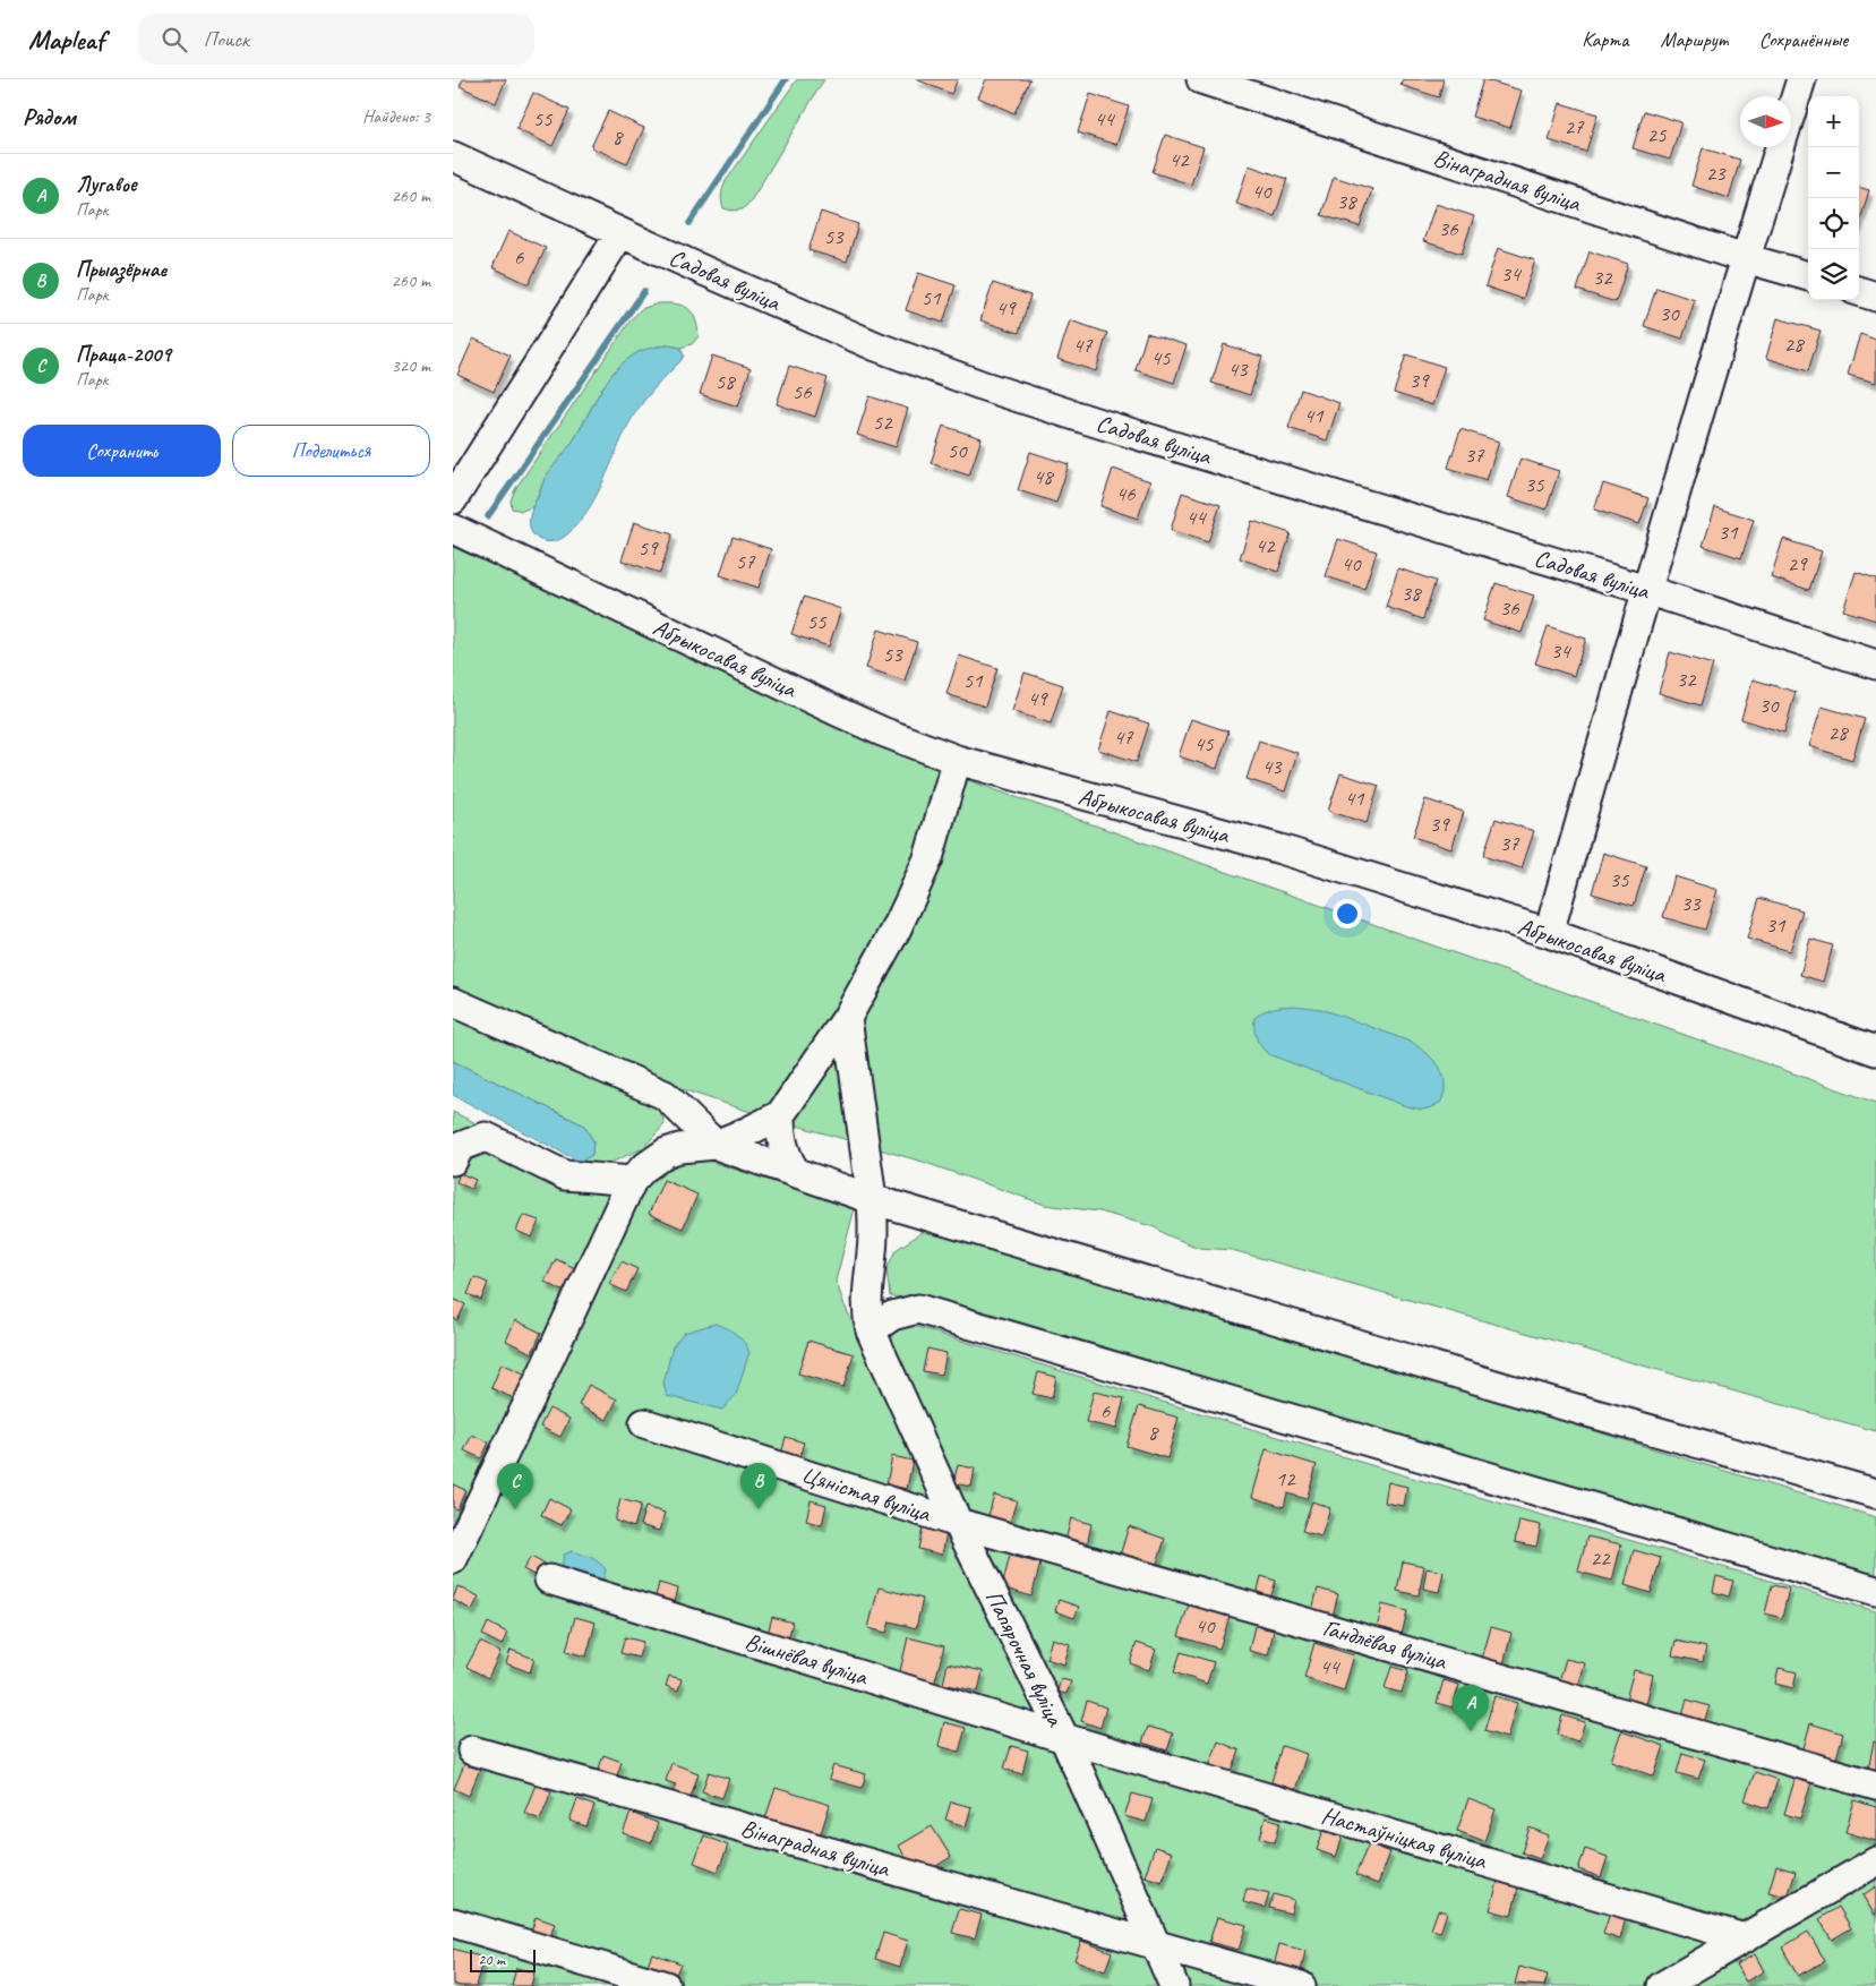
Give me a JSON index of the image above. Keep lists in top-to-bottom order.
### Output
{
  "streets": {
    "street": [
      "Вінаградная вуліца",
      "Садовая вуліца",
      "Абрыкосавая вуліца",
      "Цяністая вуліца",
      "Гандлёвая вуліца",
      "Папярочная вуліца",
      "Вішнёвая вуліца",
      "Настаўніцкая вуліца"
    ]
  },
  "crossings": [
    ["Вінаградная вуліца", "Папярочная вуліца"],
    ["Цяністая вуліца", "Гандлёвая вуліца"],
    ["Цяністая вуліца", "Папярочная вуліца"],
    ["Гандлёвая вуліца", "Папярочная вуліца"],
    ["Папярочная вуліца", "Вішнёвая вуліца"],
    ["Папярочная вуліца", "Настаўніцкая вуліца"],
    ["Вішнёвая вуліца", "Настаўніцкая вуліца"]
  ],
  "house_numbers": [
    "55",
    "44",
    "27",
    "25",
    "8",
    "42",
    "23",
    "40",
    "38",
    "36",
    "53",
    "6",
    "34",
    "32",
    "51",
    "49",
    "30",
    "28",
    "47",
    "45",
    "43",
    "39",
    "58",
    "56",
    "41",
    "52",
    "50",
    "37",
    "48",
    "35",
    "46",
    "44",
    "31",
    "42",
    "59",
    "57",
    "40",
    "29",
    "38",
    "36",
    "55",
    "34",
    "53",
    "32",
    "51",
    "49",
    "30",
    "28",
    "47",
    "45",
    "43",
    "41",
    "39",
    "37",
    "35",
    "33",
    "31",
    "6",
    "8",
    "12",
    "22",
    "40",
    "44"
  ],
  "scale_bar": "20 m",
  "north": "right",
  "page": {
    "header": "Mapleaf",
    "search": "Поиск",
    "nav": ["Карта", "Маршрут", "Сохранённые"],
    "heading": ["Рядом", "Найдено: 3"],
    "map_buttons": ["+", "−"],
    "list": [
      {
        "mark": "A",
        "name": "Лугавое",
        "note": "Парк",
        "value": "260 m"
      },
      {
        "mark": "B",
        "name": "Прыазёрнае",
        "note": "Парк",
        "value": "260 m"
      },
      {
        "mark": "C",
        "name": "Праца-2009",
        "note": "Парк",
        "value": "320 m"
      }
    ],
    "buttons": ["Сохранить", "Поделиться"],
    "pins": ["B", "C", "A"],
    "scale": "20 m"
  }
}
